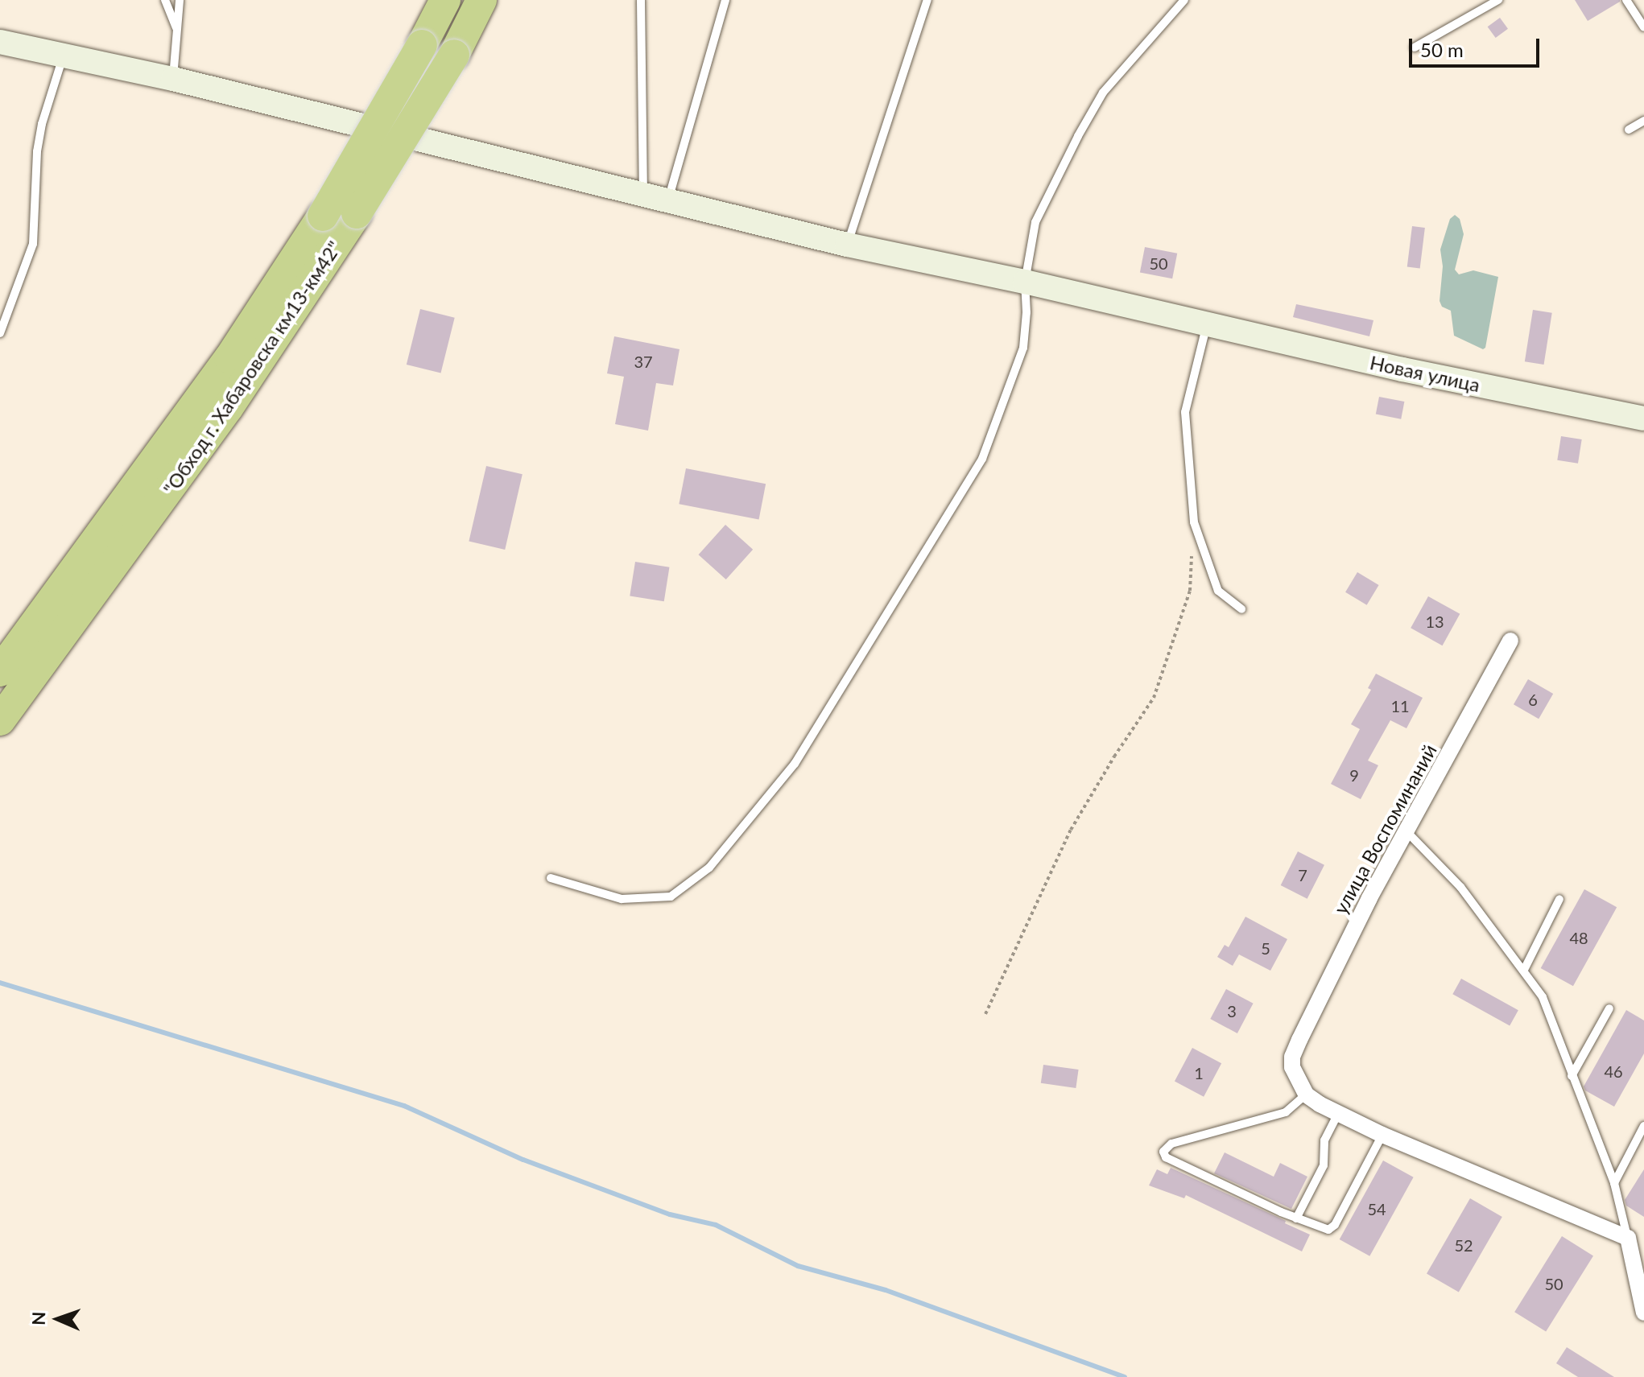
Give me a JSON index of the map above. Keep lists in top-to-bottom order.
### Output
{
  "streets": {
    "highway": ["\"Обход г. Хабаровска км13-км42\""],
    "main road": ["Новая улица"],
    "street": ["улица Воспоминаний"]
  },
  "house_numbers": [
    "50",
    "37",
    "13",
    "6",
    "11",
    "9",
    "7",
    "48",
    "5",
    "3",
    "46",
    "1",
    "54",
    "52",
    "50"
  ],
  "scale_bar": "50 m",
  "north": "left"
}
